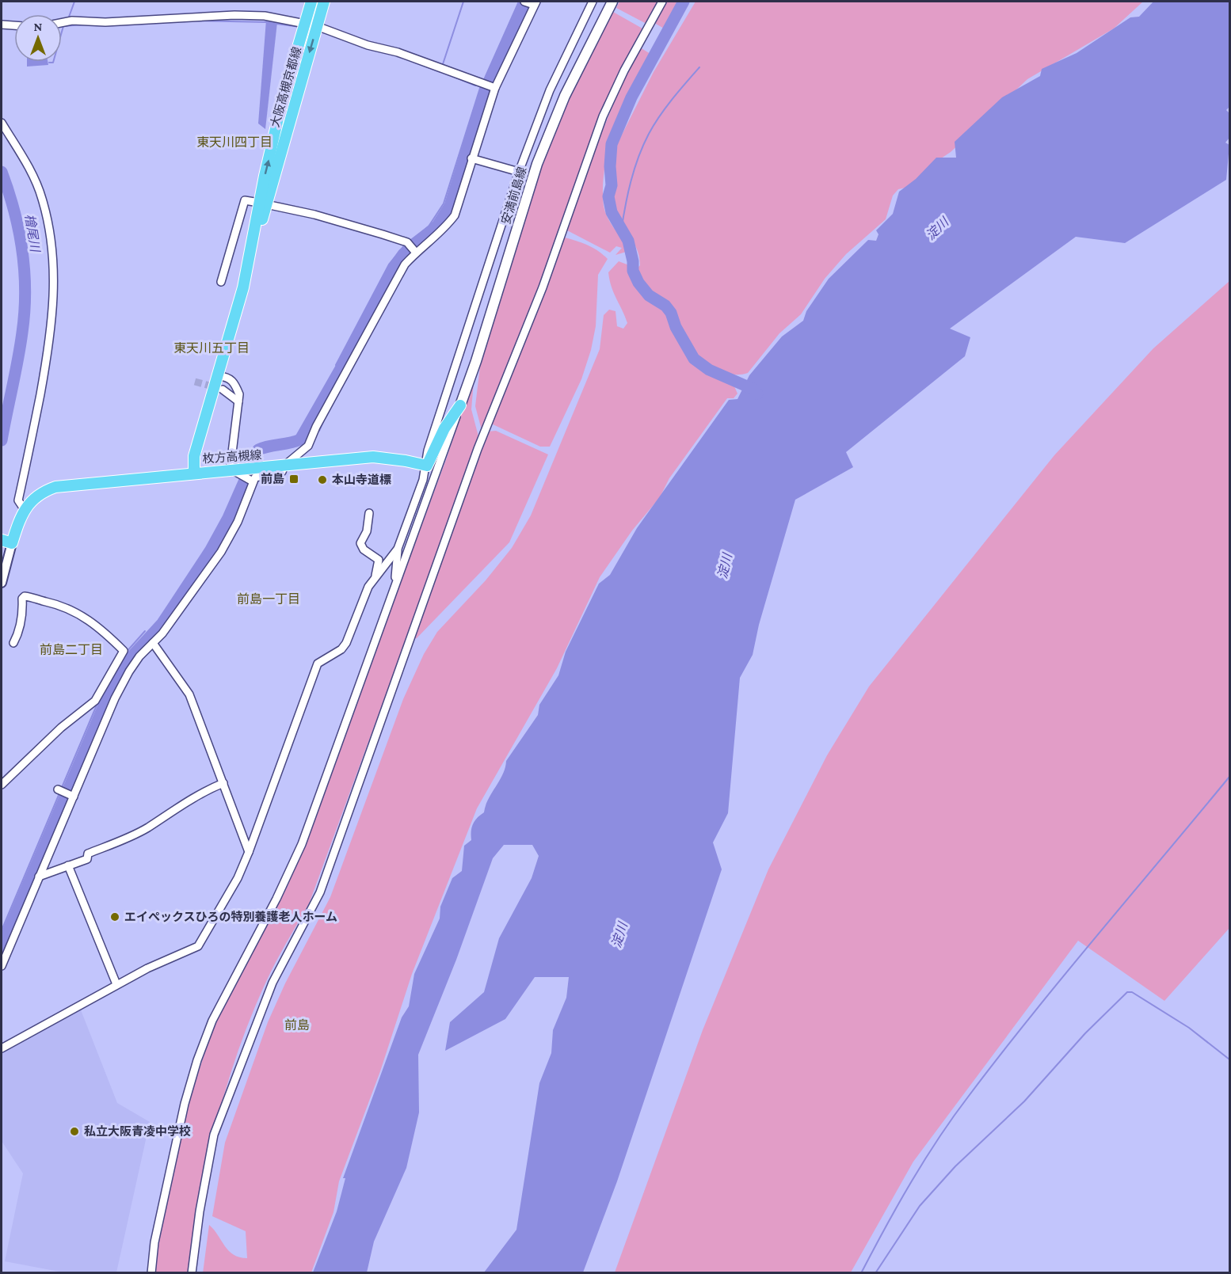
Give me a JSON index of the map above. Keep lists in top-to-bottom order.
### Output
{
  "streets": {
    "main road": ["大阪高槻京都線", "安満前島線", "枚方高槻線"]
  },
  "crossings": [
    ["大阪高槻京都線", "枚方高槻線"]
  ],
  "districts": [
    "東天川四丁目",
    "東天川五丁目",
    "前島一丁目",
    "前島二丁目",
    "前島"
  ],
  "water": ["淀川", "檜尾川"],
  "places": {
    "transit": ["前島"],
    "other": ["本山寺道標", "エイぺックスひろの特別養護老人ホーム", "私立大阪青凌中学校"]
  },
  "north": "top"
}
